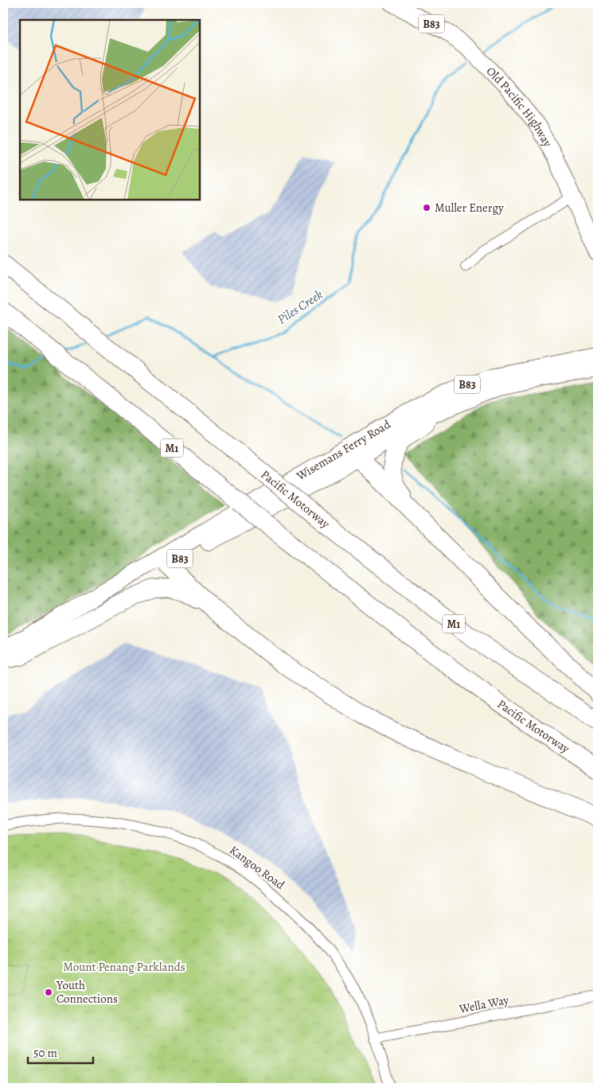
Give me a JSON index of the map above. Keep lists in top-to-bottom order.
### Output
{
  "streets": {
    "highway": ["M1", "Pacific Motorway"],
    "main road": ["B83", "Old Pacific Highway", "Wisemans Ferry Road"],
    "street": ["Kangoo Road", "Wella Way"]
  },
  "crossings": [
    ["Kangoo Road", "Wella Way"]
  ],
  "water": ["Piles Creek"],
  "parks": ["Mount Penang Parklands"],
  "places": ["Muller Energy", "Youth Connections"],
  "scale_bar": "50 m"
}
